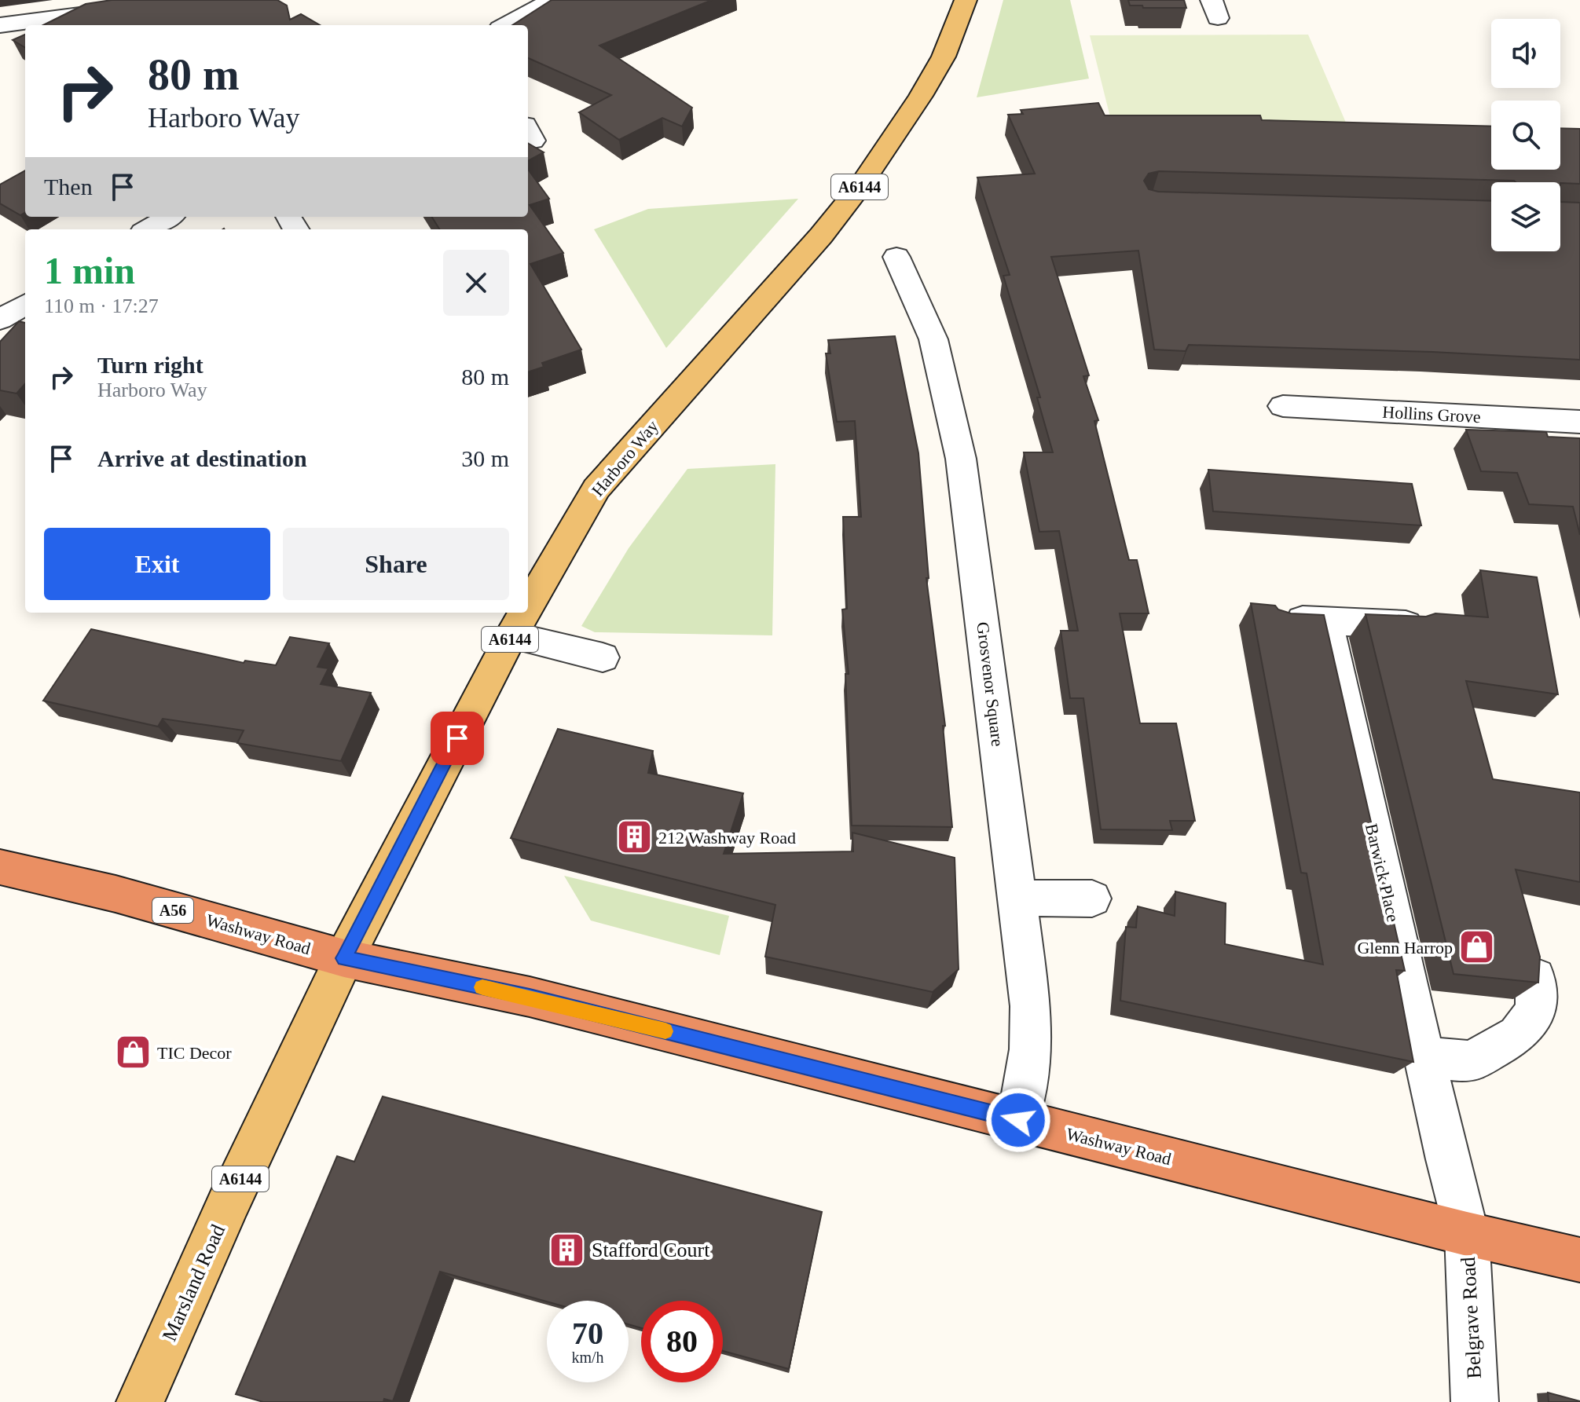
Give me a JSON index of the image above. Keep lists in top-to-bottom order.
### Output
{
  "streets": {
    "highway": ["A56", "Washway Road"],
    "main road": ["A6144", "Harboro Way", "Marsland Road"],
    "street": [
      "Hollins Grove",
      "Grosvenor Square",
      "Barwick Place",
      "Belgrave Road"
    ]
  },
  "crossings": [
    ["Harboro Way", "Washway Road"],
    ["Harboro Way", "Marsland Road"],
    ["Grosvenor Square", "Washway Road"],
    ["Barwick Place", "Washway Road"],
    ["Barwick Place", "Belgrave Road"],
    ["Washway Road", "Marsland Road"],
    ["Washway Road", "Belgrave Road"]
  ],
  "places": {
    "building": ["212 Washway Road", "Stafford Court"],
    "shop": ["Glenn Harrop", "TIC Decor"]
  },
  "page": {
    "turn": ["80 m", "Harboro Way"],
    "then": "Then",
    "heading": ["1 min", "110 m · 17:27"],
    "list": [
      {
        "name": "Turn right",
        "note": "Harboro Way",
        "value": "80 m"
      },
      {
        "name": "Arrive at destination",
        "value": "30 m"
      }
    ],
    "buttons": ["Exit", "Share"],
    "speed": "70 km/h",
    "limit": "80"
  }
}
